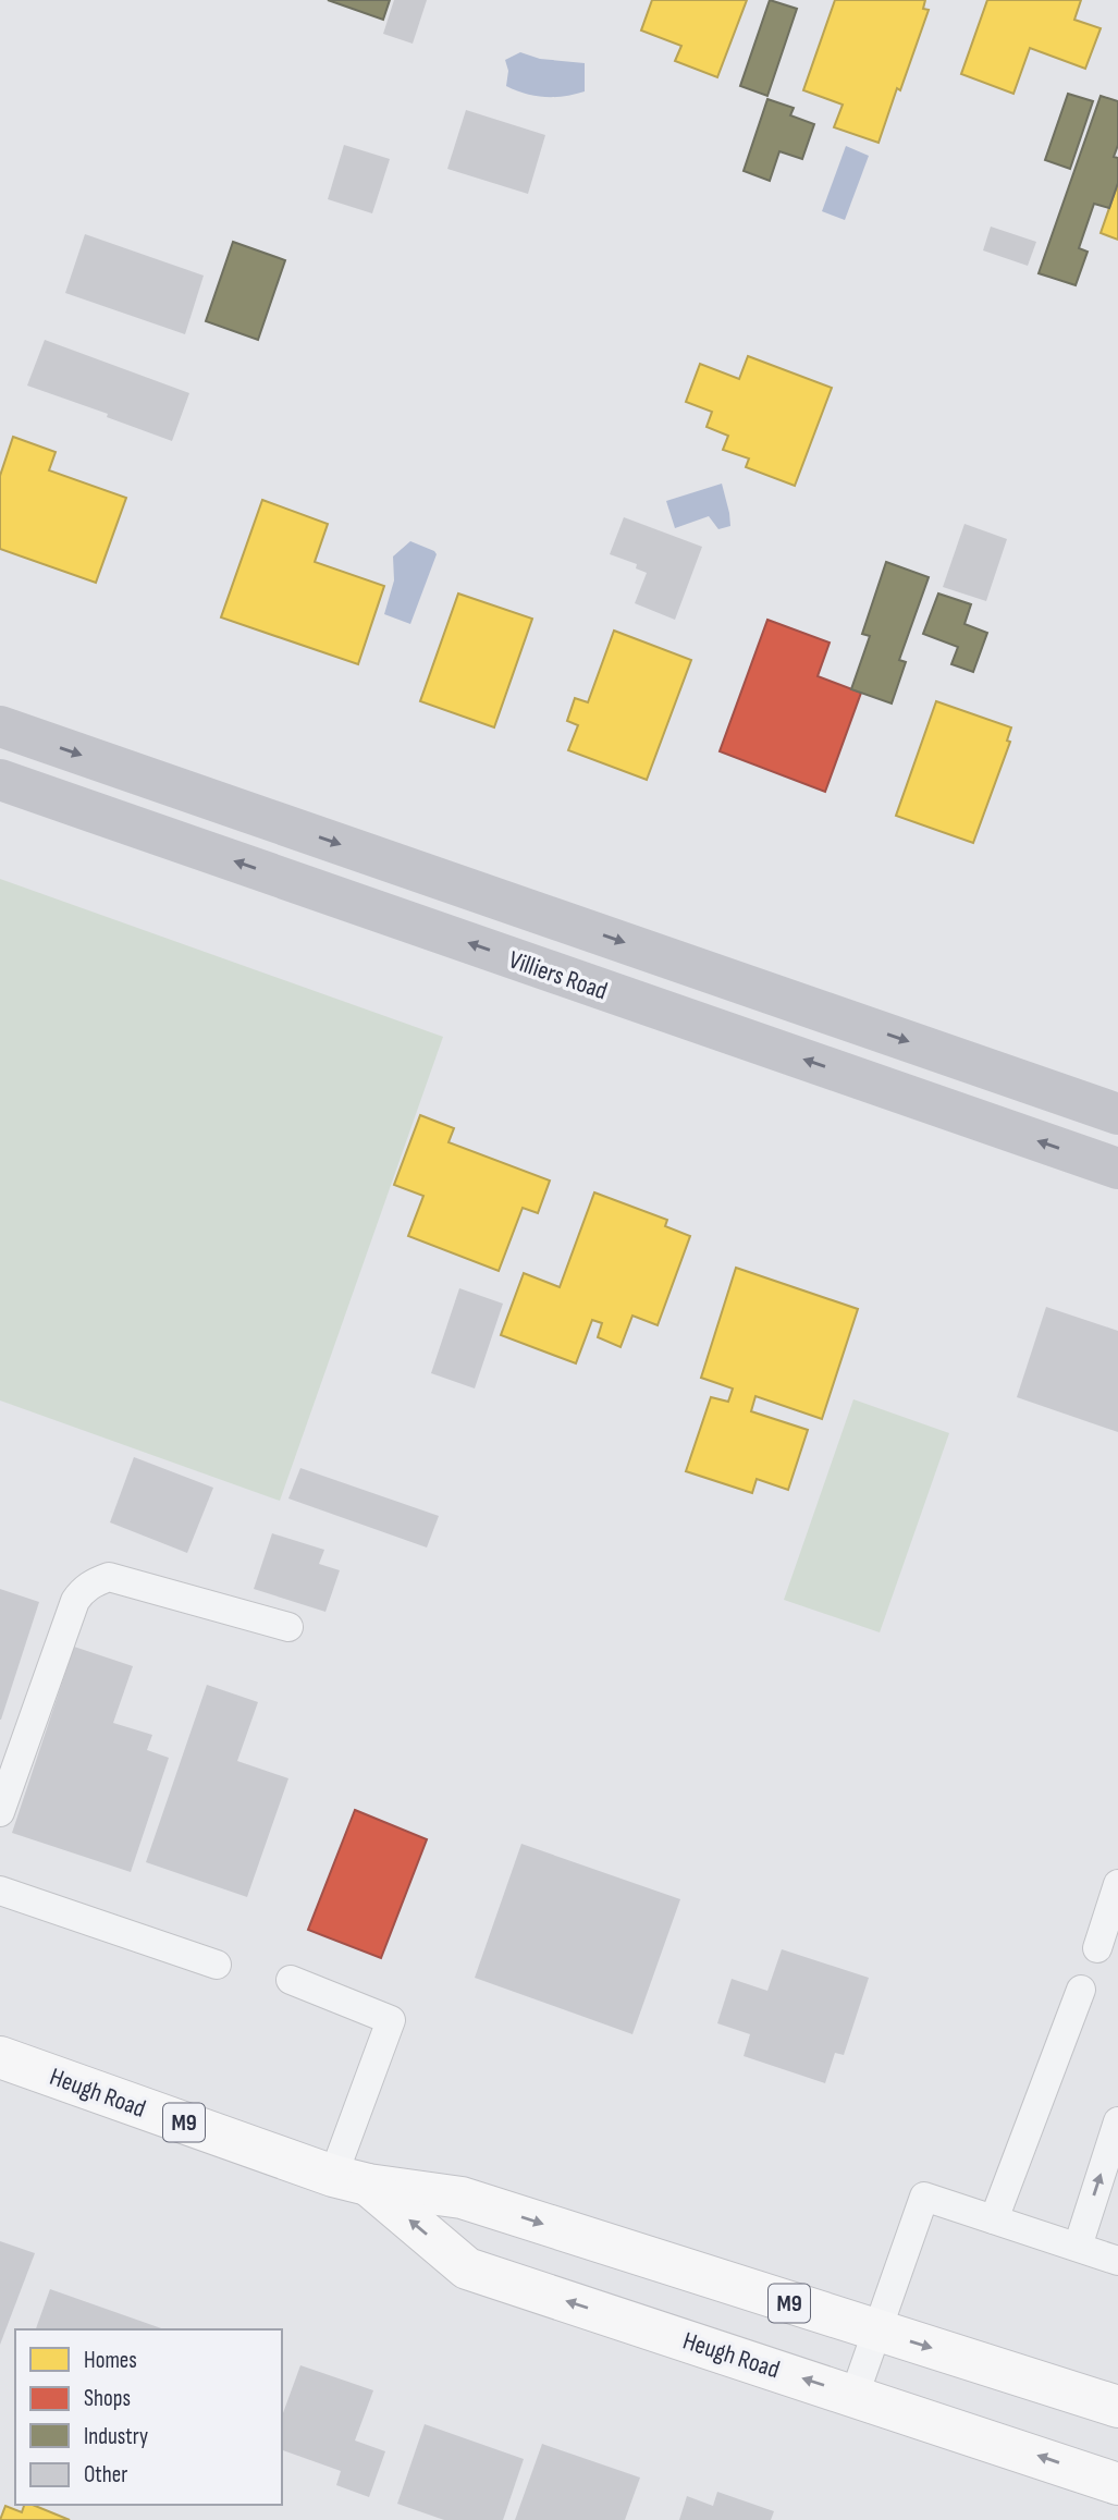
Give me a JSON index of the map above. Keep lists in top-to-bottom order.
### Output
{
  "streets": {
    "main road": ["Heugh Road", "M9"],
    "street": ["Villiers Road"]
  },
  "legend": [
    "Homes",
    "Shops",
    "Industry",
    "Other"
  ]
}
